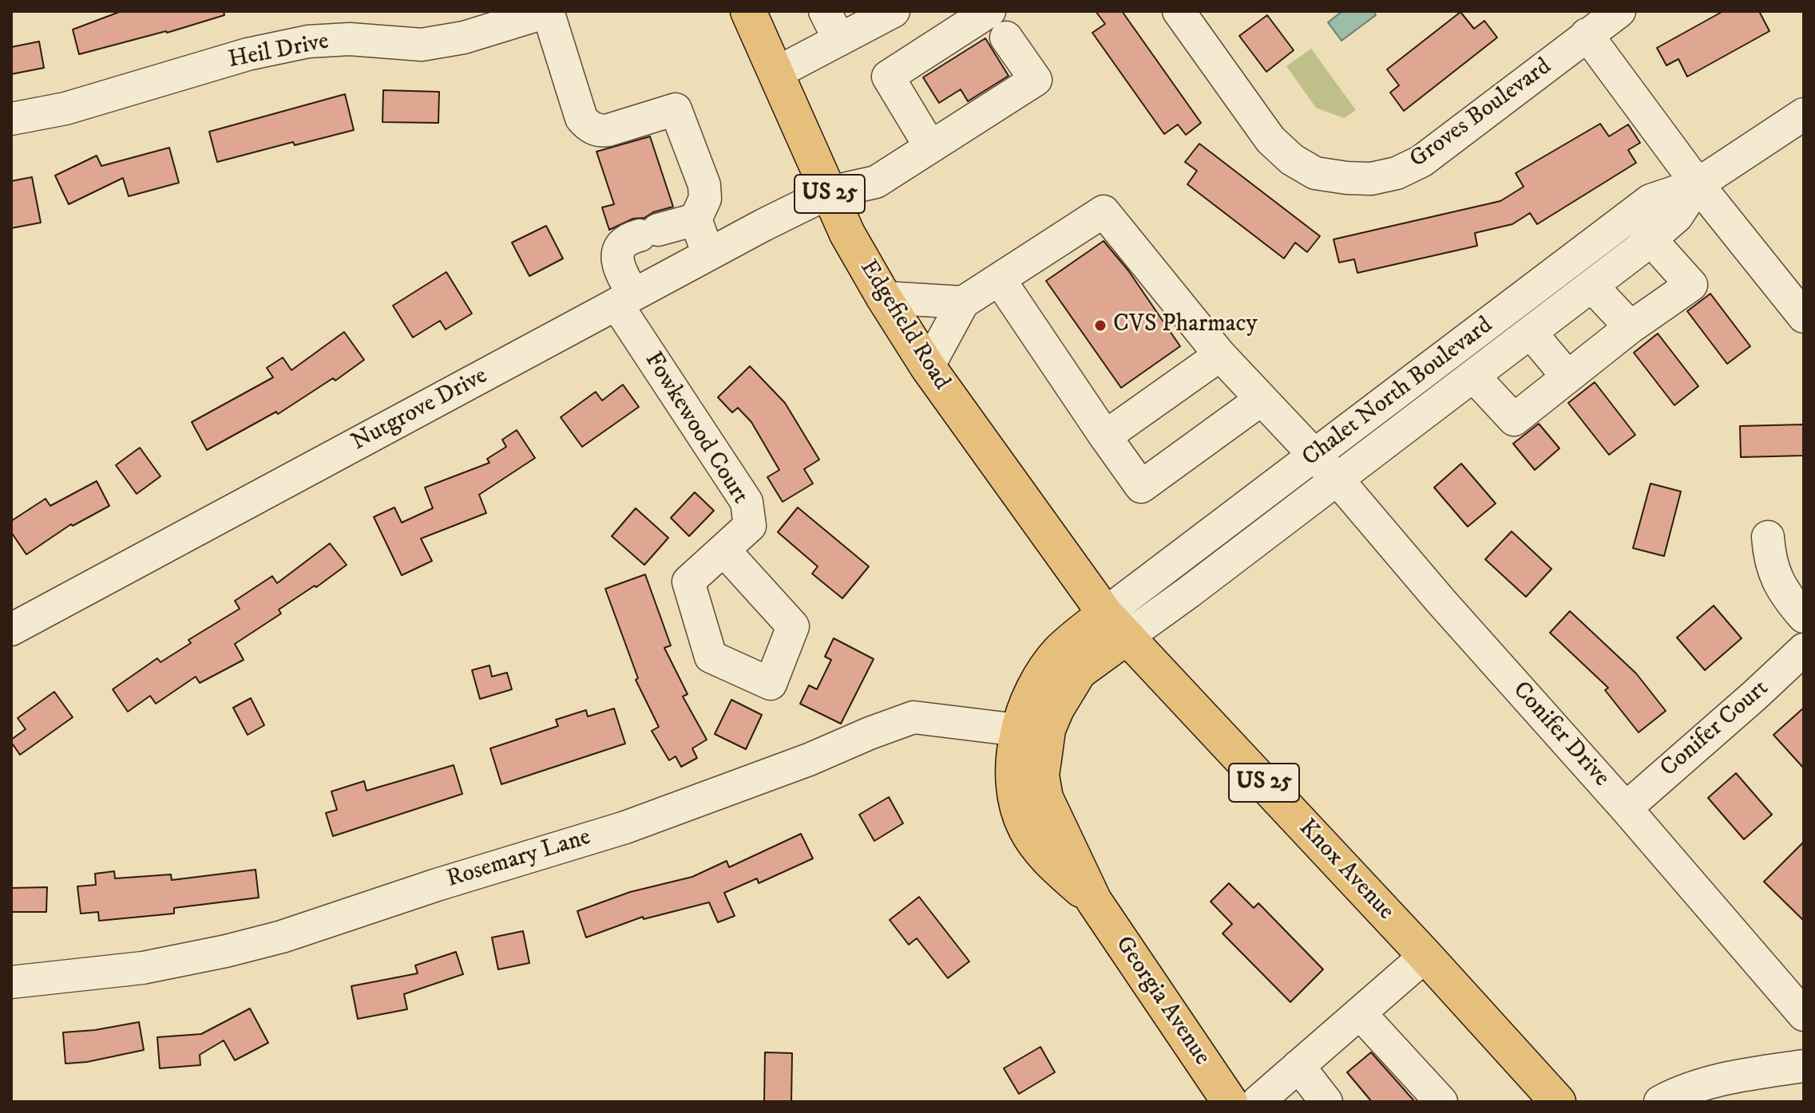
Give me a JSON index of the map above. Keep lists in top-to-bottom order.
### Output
{
  "streets": {
    "main road": [
      "US 25",
      "Edgefield Road",
      "Knox Avenue",
      "Georgia Avenue"
    ],
    "street": [
      "Heil Drive",
      "Groves Boulevard",
      "Chalet North Boulevard",
      "Nutgrove Drive",
      "Fowkewood Court",
      "Conifer Court",
      "Conifer Drive",
      "Rosemary Lane"
    ]
  },
  "crossings": [
    ["Edgefield Road", "Chalet North Boulevard"],
    ["Edgefield Road", "Nutgrove Drive"],
    ["Edgefield Road", "Knox Avenue"],
    ["Edgefield Road", "Georgia Avenue"],
    ["Chalet North Boulevard", "Conifer Drive"],
    ["Chalet North Boulevard", "Knox Avenue"],
    ["Chalet North Boulevard", "Georgia Avenue"],
    ["Nutgrove Drive", "Fowkewood Court"],
    ["Conifer Court", "Conifer Drive"],
    ["Rosemary Lane", "Georgia Avenue"],
    ["Knox Avenue", "Georgia Avenue"]
  ],
  "places": ["CVS Pharmacy"]
}
